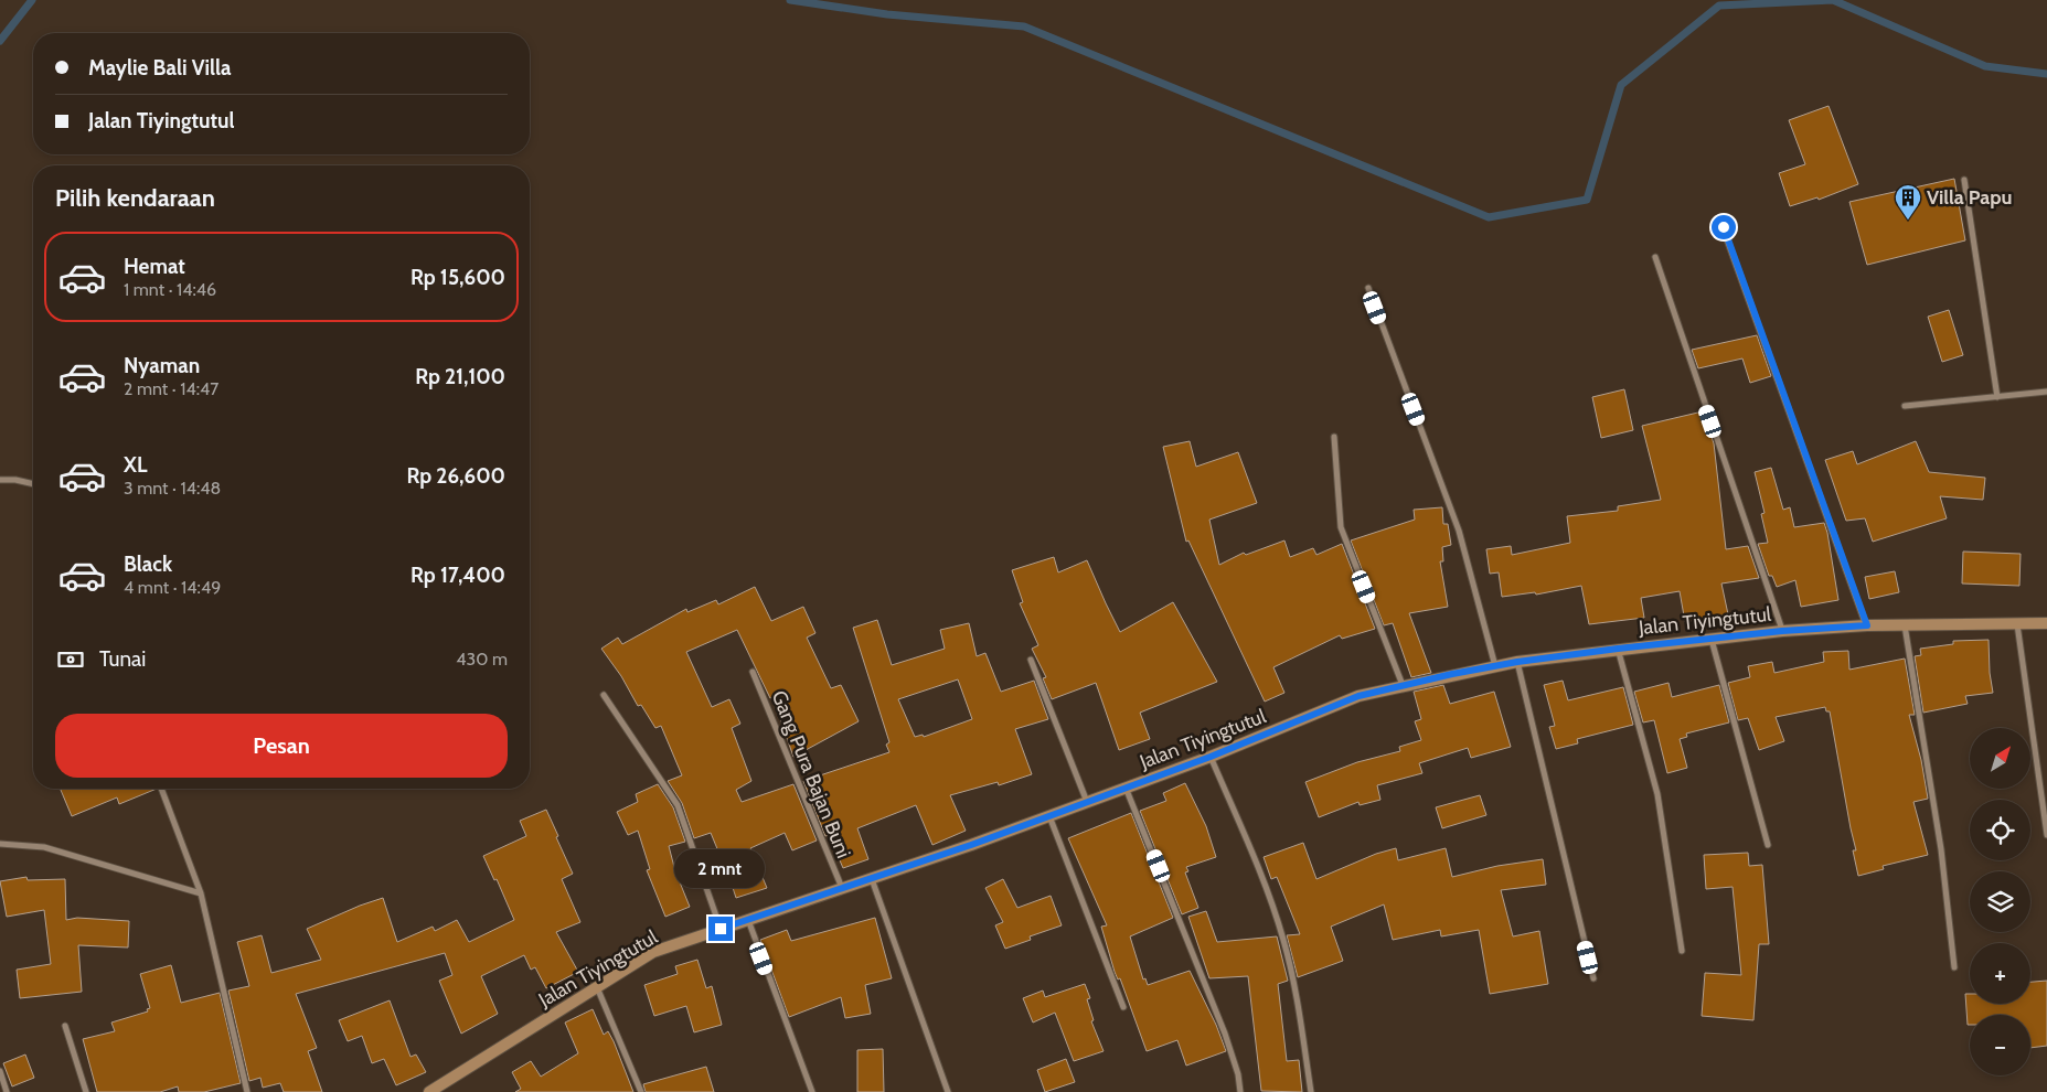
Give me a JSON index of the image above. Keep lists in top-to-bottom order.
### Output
{
  "streets": {
    "street": ["Jalan Tiyingtutul", "Gang Pura Bajan Buni"]
  },
  "crossings": [
    ["Jalan Tiyingtutul", "Gang Pura Bajan Buni"]
  ],
  "places": {
    "building": ["Villa Papu"]
  },
  "north": "top right",
  "page": {
    "banner": ["Maylie Bali Villa", "Jalan Tiyingtutul"],
    "heading": "Pilih kendaraan",
    "list": [
      {
        "name": "Hemat",
        "note": "1 mnt · 14:46",
        "value": "Rp 15,600"
      },
      {
        "name": "Nyaman",
        "note": "2 mnt · 14:47",
        "value": "Rp 21,100"
      },
      {
        "name": "XL",
        "note": "3 mnt · 14:48",
        "value": "Rp 26,600"
      },
      {
        "name": "Black",
        "note": "4 mnt · 14:49",
        "value": "Rp 17,400"
      }
    ],
    "pay": ["Tunai", "430 m"],
    "buttons": "Pesan",
    "map_buttons": ["+", "−"],
    "bubble": "2 mnt"
  }
}
